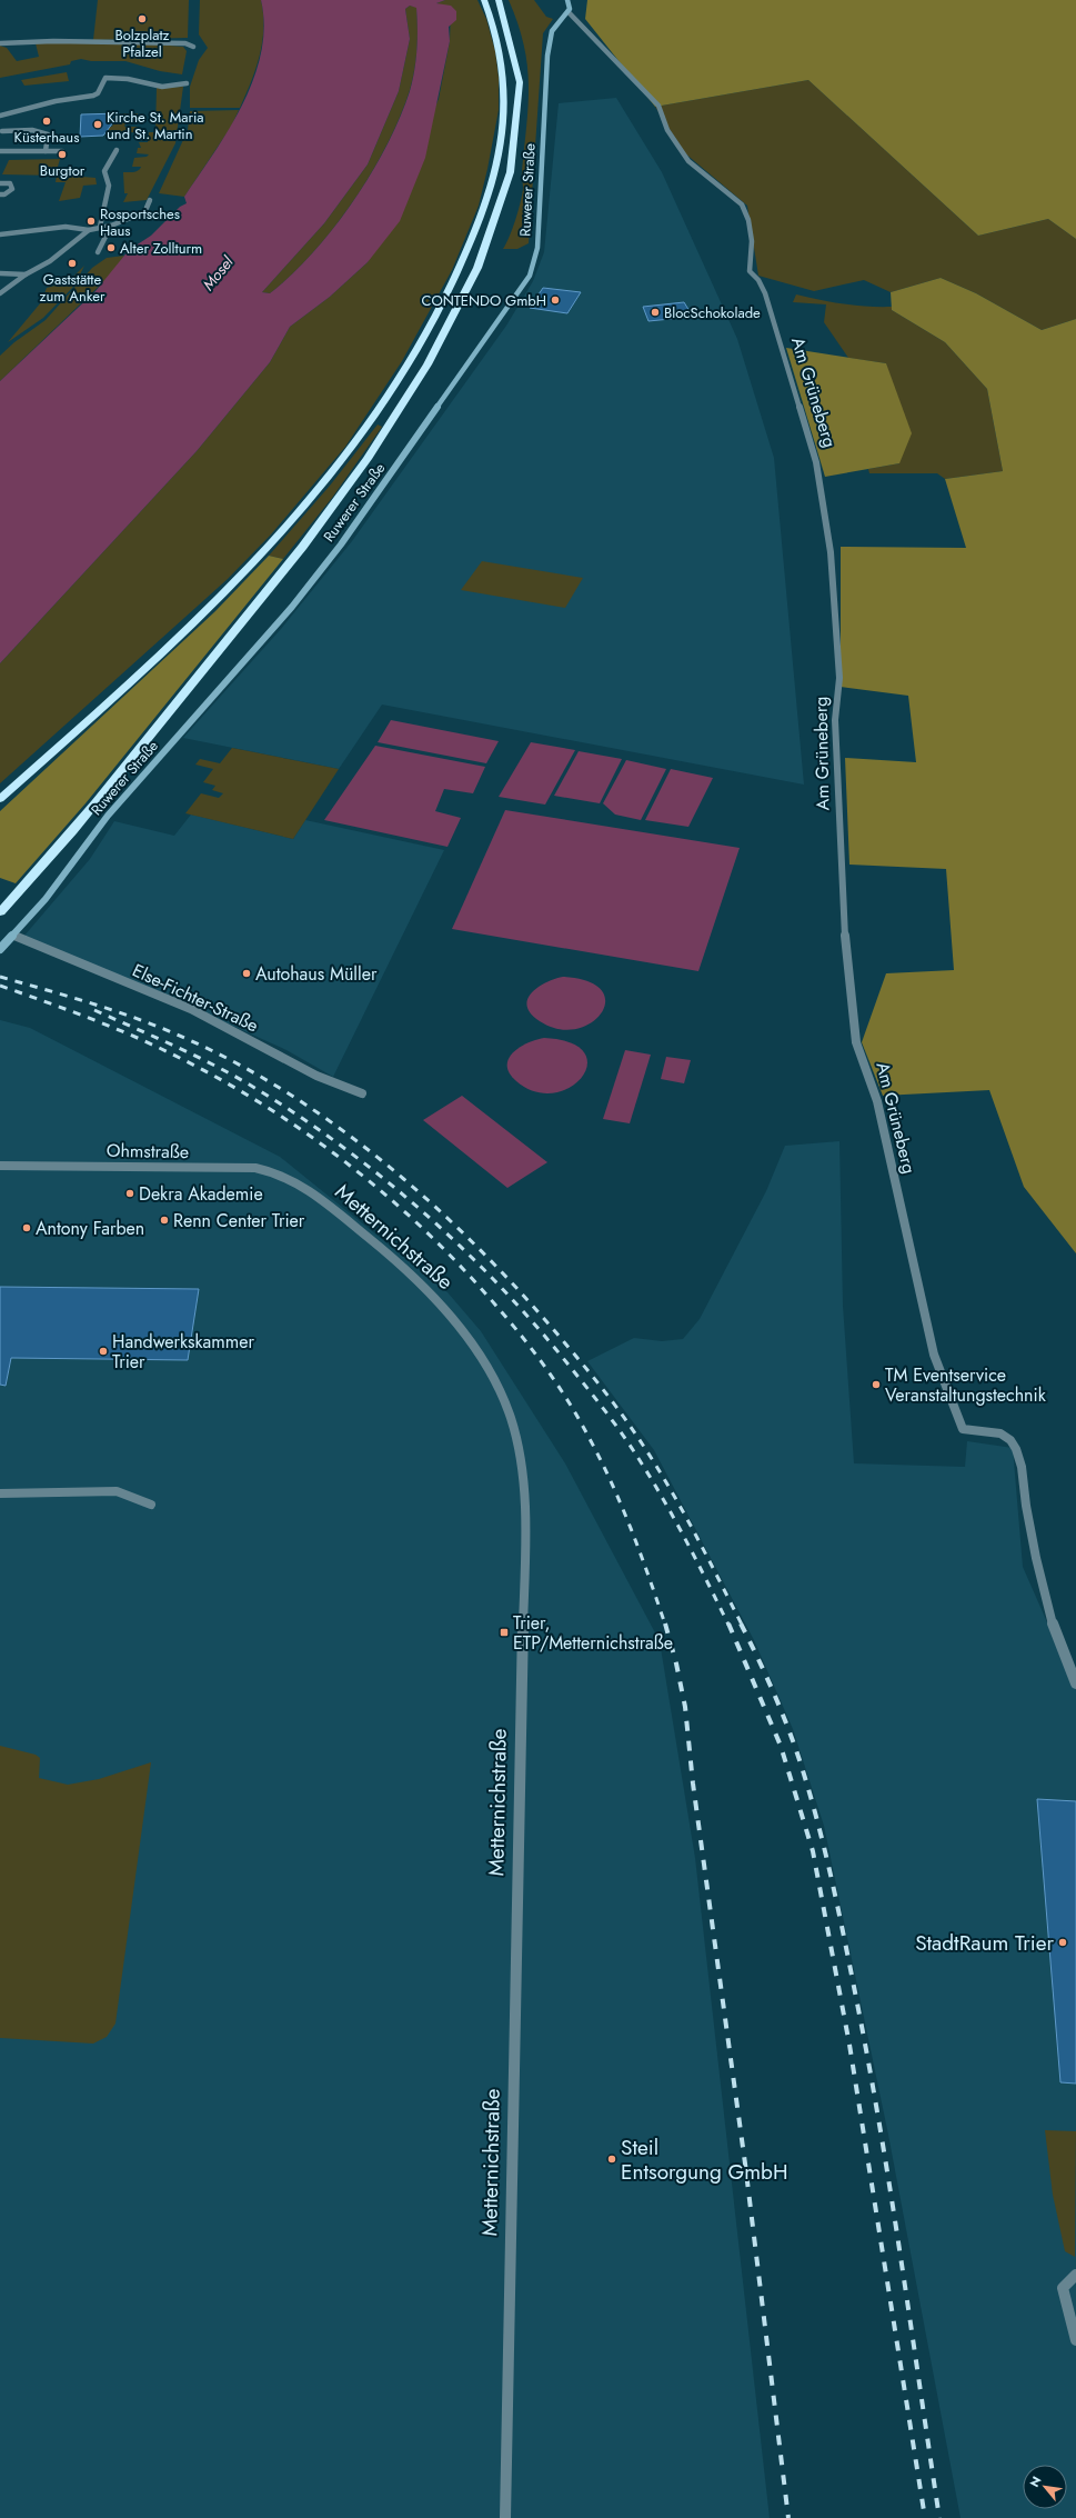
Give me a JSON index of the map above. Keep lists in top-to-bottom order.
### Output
{
  "streets": {
    "main road": ["Ruwerer Straße"],
    "street": [
      "Am Grüneberg",
      "Else-Fichter-Straße",
      "Ohmstraße",
      "Metternichstraße"
    ]
  },
  "crossings": [
    ["Ruwerer Straße", "Am Grüneberg"],
    ["Ruwerer Straße", "Else-Fichter-Straße"],
    ["Ohmstraße", "Metternichstraße"]
  ],
  "water": ["Mosel"],
  "places": {
    "other": [
      "Bolzplatz Pfalzel",
      "Küsterhaus",
      "Kirche St. Maria und St. Martin",
      "Burgtor",
      "Rosportsches Haus",
      "Alter Zollturm",
      "Gaststätte zum Anker",
      "CONTENDO GmbH",
      "BlocSchokolade",
      "Autohaus Müller",
      "Dekra Akademie",
      "Renn Center Trier",
      "Antony Farben",
      "Handwerkskammer Trier",
      "TM Eventservice Veranstaltungstechnik",
      "StadtRaum Trier",
      "Steil Entsorgung GmbH"
    ],
    "transit": ["Trier, ETP/Metternichstraße"]
  },
  "north": "top left"
}
